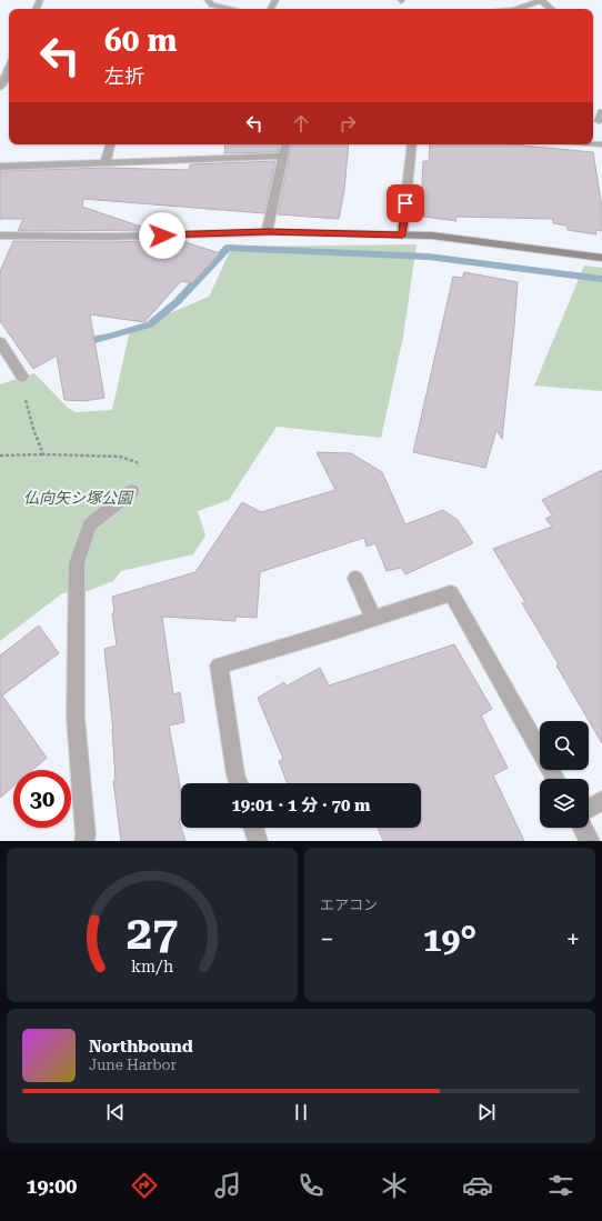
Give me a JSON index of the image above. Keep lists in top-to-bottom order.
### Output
{
  "parks": ["仏向矢シ塚公園"],
  "page": {
    "turn": ["60 m", "左折"],
    "limit": "30",
    "trip": "19:01 · 1 分 · 70 m",
    "tile": "エアコン",
    "heat": ["−", "19°", "+"],
    "song": ["Northbound", "June Harbor"],
    "tabs": "19:00",
    "gauge": ["27", "km/h"]
  }
}
